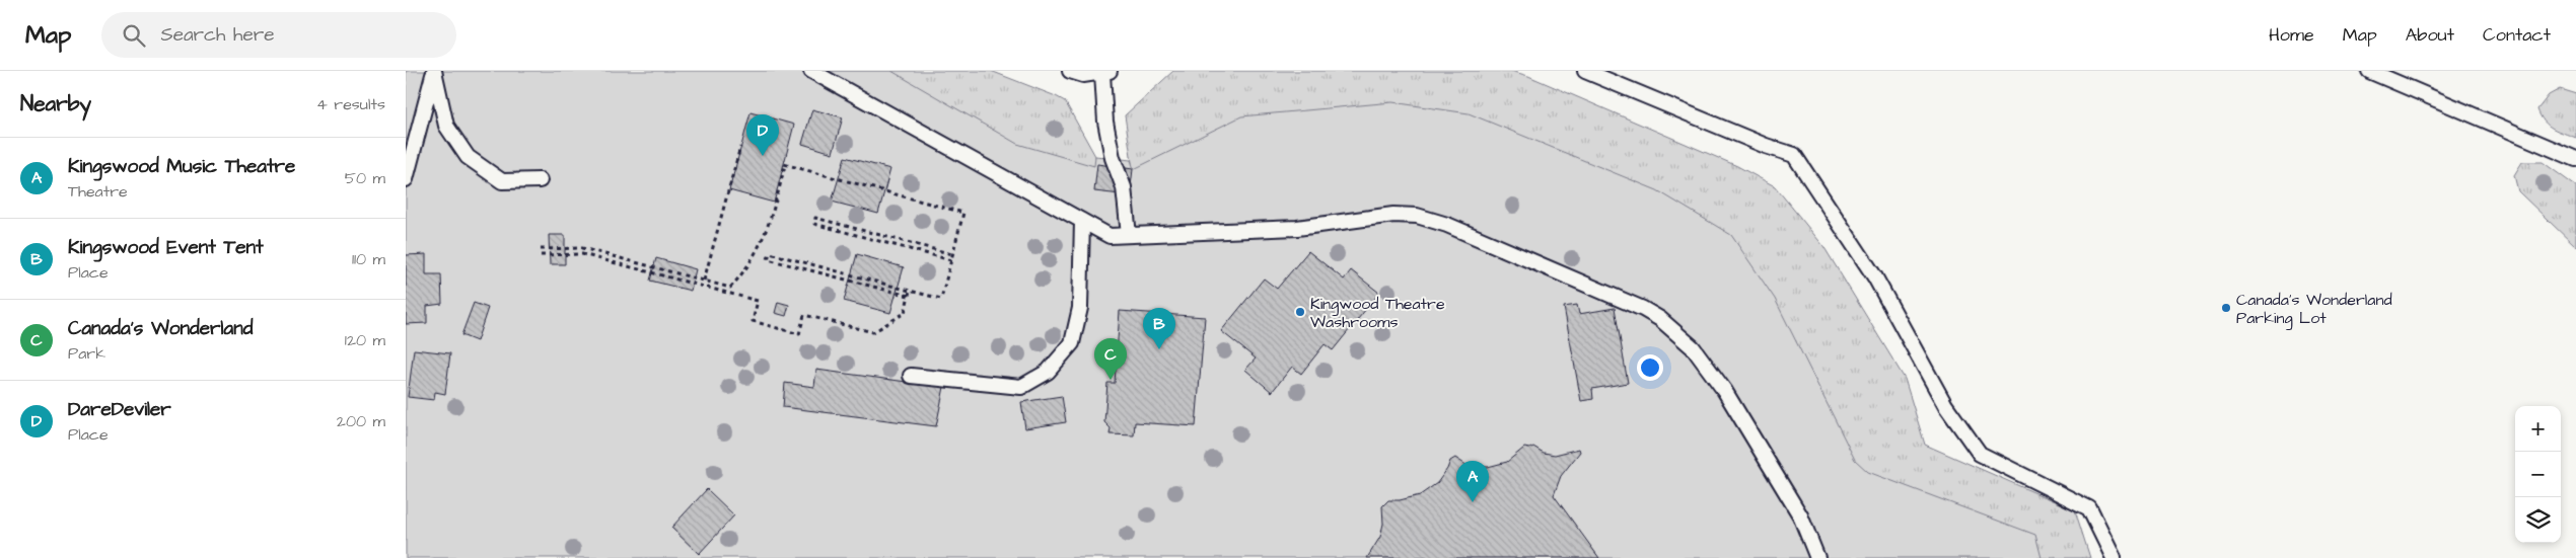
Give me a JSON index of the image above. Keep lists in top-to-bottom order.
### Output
{
  "places": ["Canada's Wonderland Parking Lot", "Kingwood Theatre Washrooms"],
  "page": {
    "header": "Map",
    "search": "Search here",
    "nav": [
      "Home",
      "Map",
      "About",
      "Contact"
    ],
    "heading": ["Nearby", "4 results"],
    "pins": [
      "D",
      "B",
      "C",
      "A"
    ],
    "list": [
      {
        "mark": "A",
        "name": "Kingswood Music Theatre",
        "note": "Theatre",
        "value": "50 m"
      },
      {
        "mark": "B",
        "name": "Kingswood Event Tent",
        "note": "Place",
        "value": "110 m"
      },
      {
        "mark": "C",
        "name": "Canada's Wonderland",
        "note": "Park",
        "value": "120 m"
      },
      {
        "mark": "D",
        "name": "DareDeviler",
        "note": "Place",
        "value": "200 m"
      }
    ],
    "map_buttons": ["+", "−"]
  }
}
